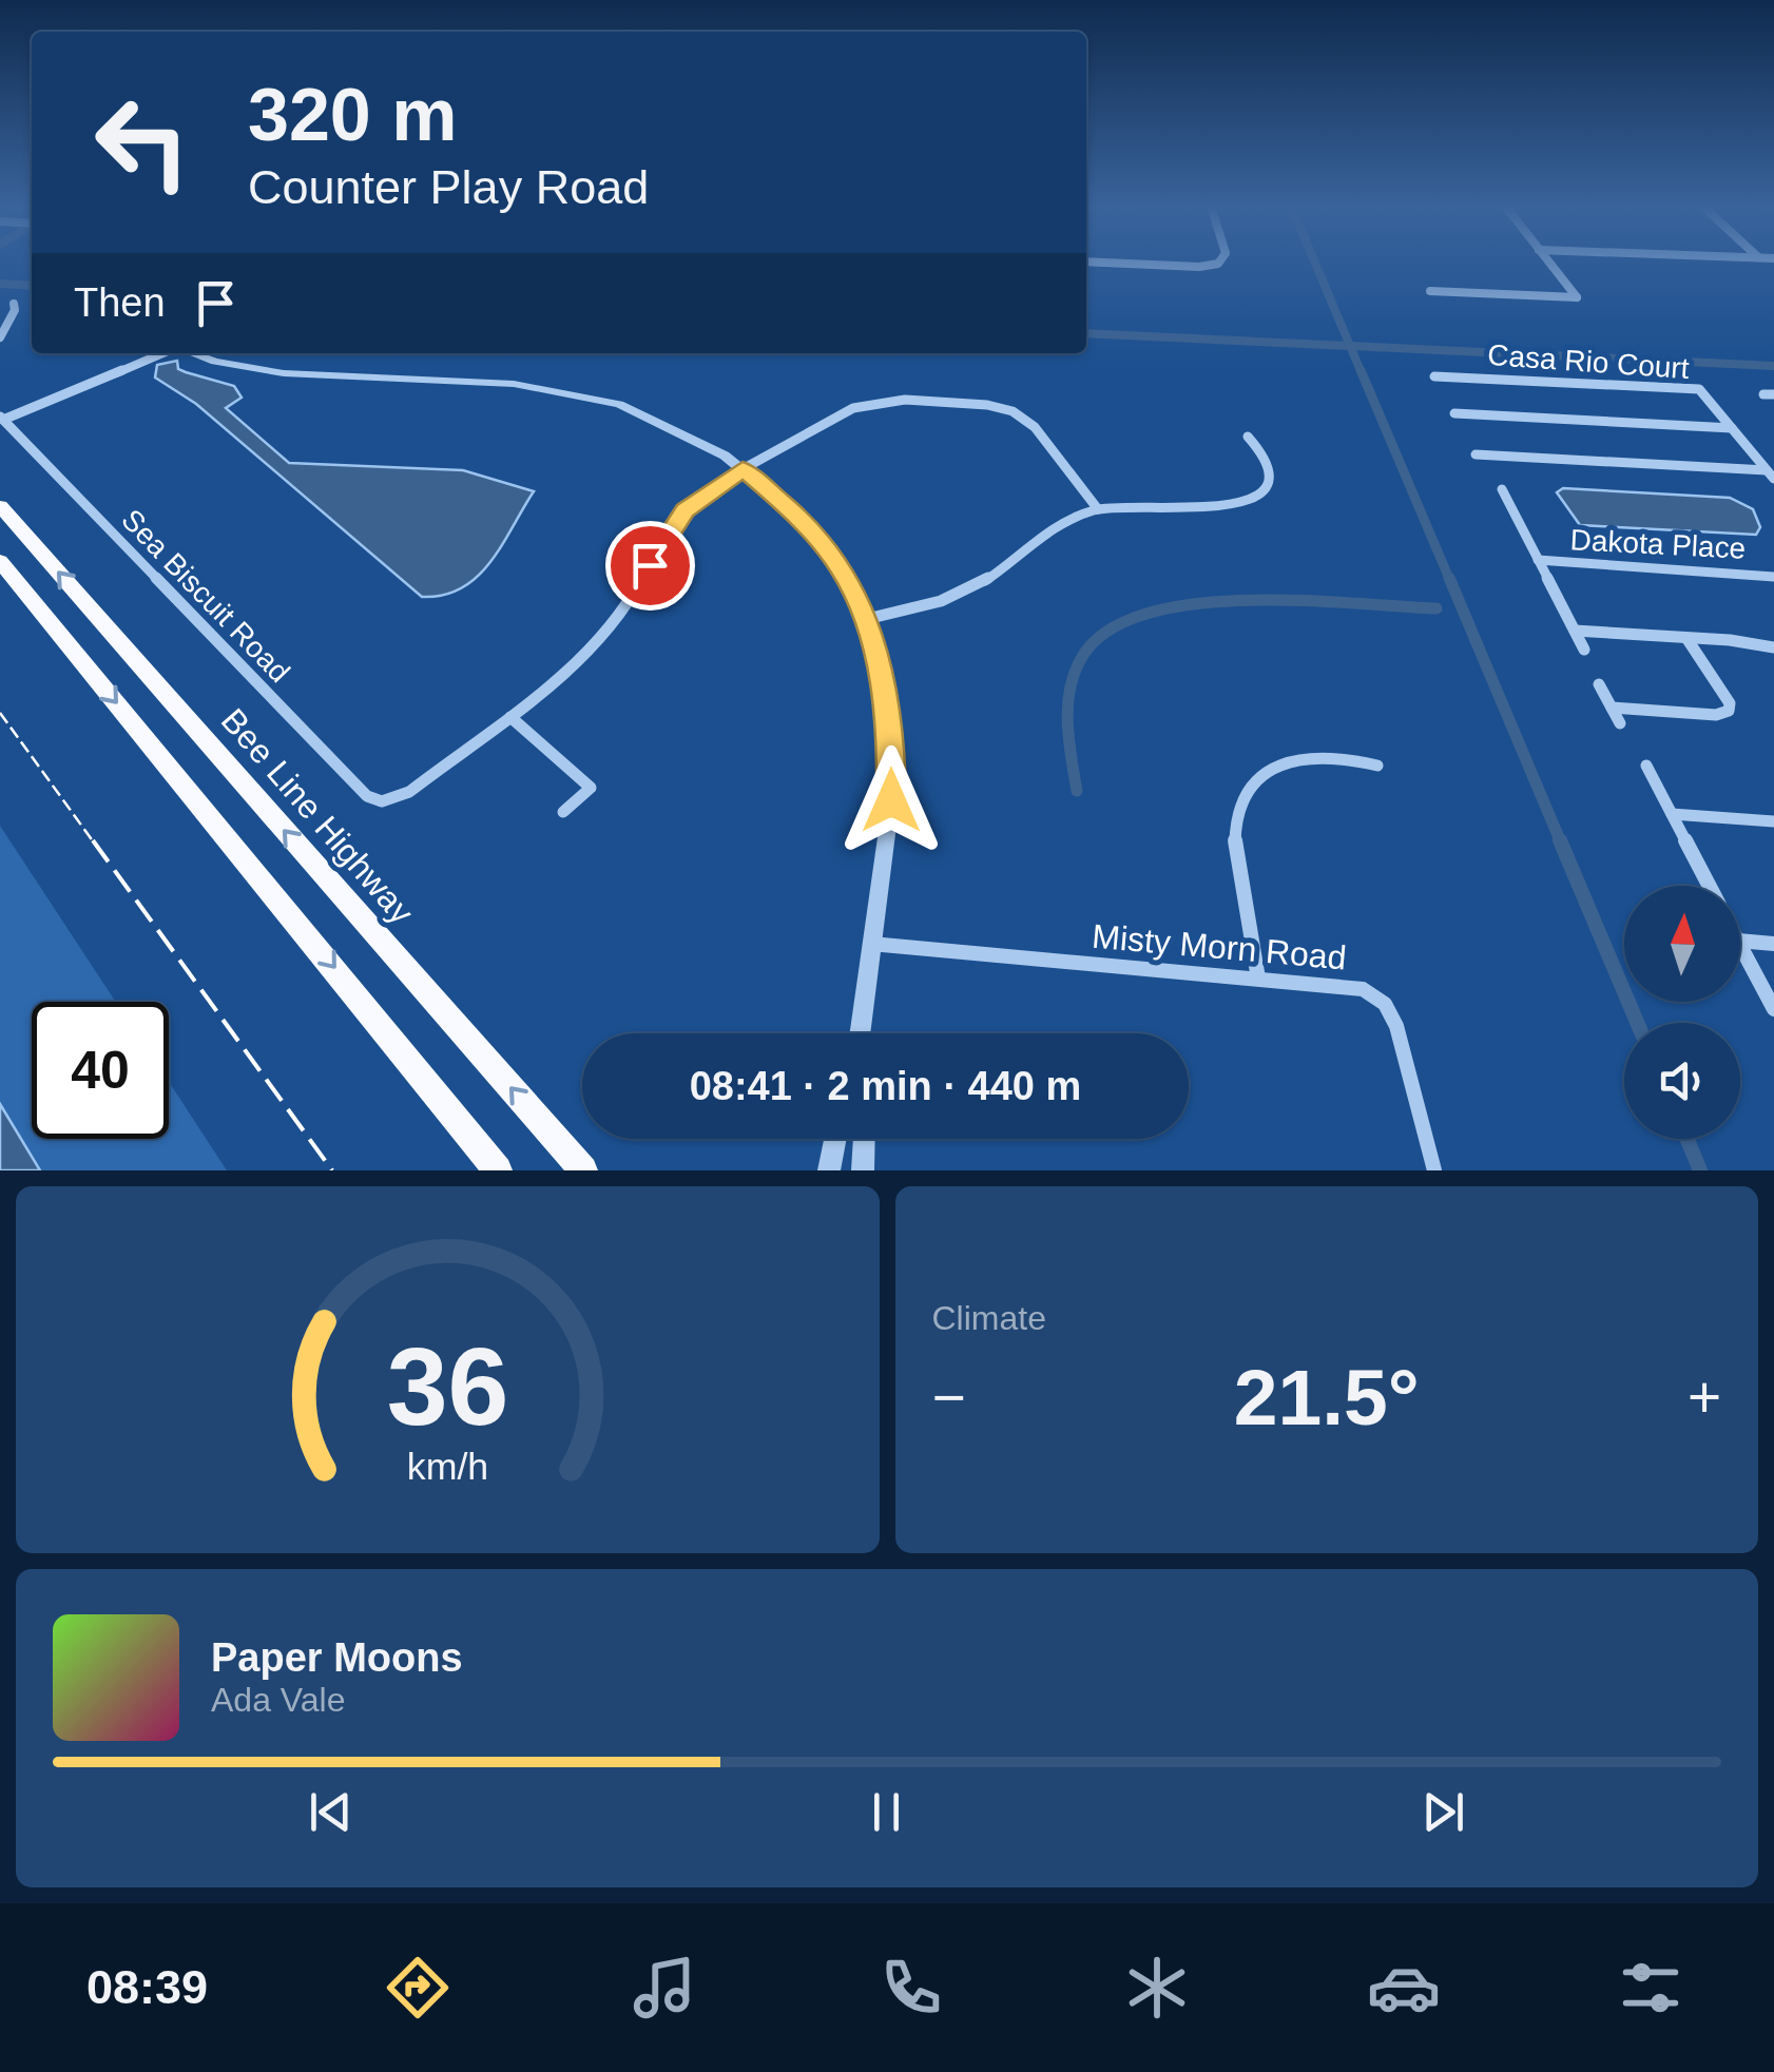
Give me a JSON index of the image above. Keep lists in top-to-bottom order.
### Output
{
  "streets": {
    "highway": ["Bee Line Highway"],
    "street": [
      "Casa Rio Court",
      "Dakota Place",
      "Sea Biscuit Road",
      "Misty Morn Road"
    ]
  },
  "north": "top",
  "page": {
    "turn": ["320 m", "Counter Play Road"],
    "then": "Then",
    "limit": "40",
    "trip": "08:41 · 2 min · 440 m",
    "tile": "Climate",
    "heat": ["−", "21.5°", "+"],
    "song": ["Paper Moons", "Ada Vale"],
    "tabs": "08:39",
    "gauge": ["36", "km/h"]
  }
}
